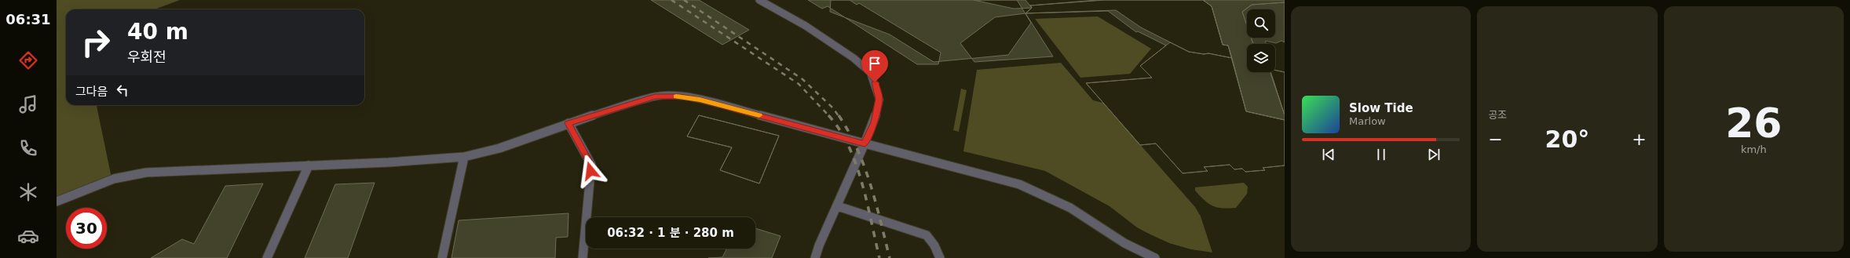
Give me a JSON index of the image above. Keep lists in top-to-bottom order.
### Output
{
  "page": {
    "tabs": "06:31",
    "tile": [
      "공조",
      ["26", "km/h"]
    ],
    "turn": ["40 m", "우회전"],
    "then": "그다음",
    "song": ["Slow Tide", "Marlow"],
    "heat": ["−", "20°", "+"],
    "limit": "30",
    "trip": "06:32 · 1 분 · 280 m"
  }
}
